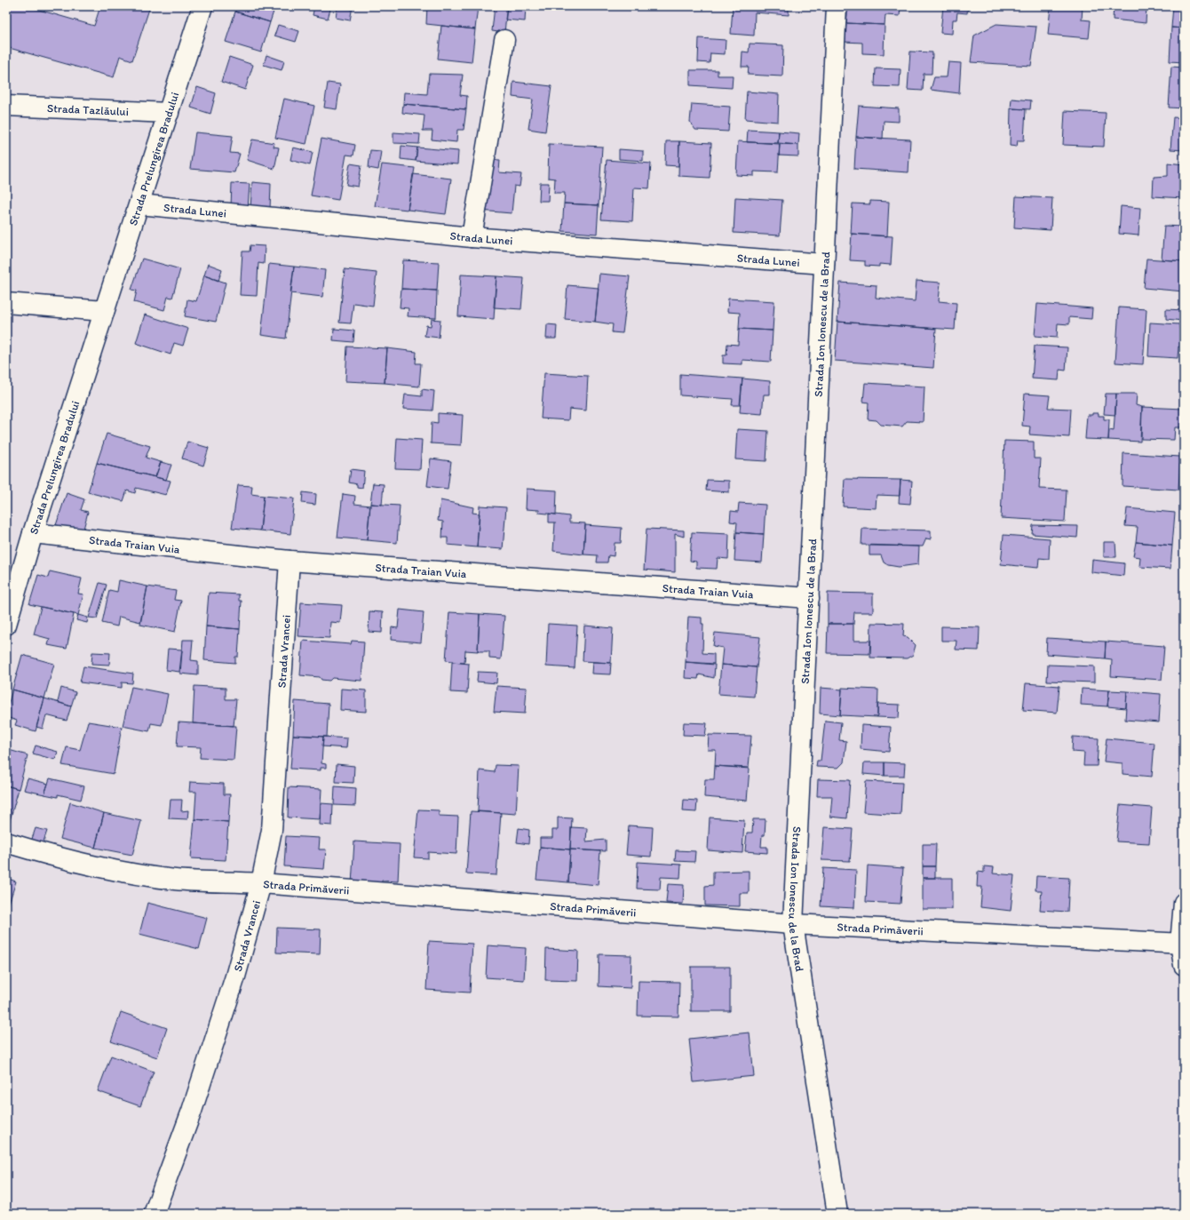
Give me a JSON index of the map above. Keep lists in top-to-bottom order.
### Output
{
  "streets": {
    "street": [
      "Strada Tazlăului",
      "Strada Prelungirea Bradului",
      "Strada Lunei",
      "Strada Ion Ionescu de la Brad",
      "Strada Traian Vuia",
      "Strada Vrancei",
      "Strada Primăverii"
    ]
  },
  "crossings": [
    ["Strada Tazlăului", "Strada Prelungirea Bradului"],
    ["Strada Prelungirea Bradului", "Strada Lunei"],
    ["Strada Prelungirea Bradului", "Strada Traian Vuia"],
    ["Strada Lunei", "Strada Ion Ionescu de la Brad"],
    ["Strada Ion Ionescu de la Brad", "Strada Traian Vuia"],
    ["Strada Ion Ionescu de la Brad", "Strada Primăverii"],
    ["Strada Traian Vuia", "Strada Vrancei"],
    ["Strada Vrancei", "Strada Primăverii"]
  ]
}
